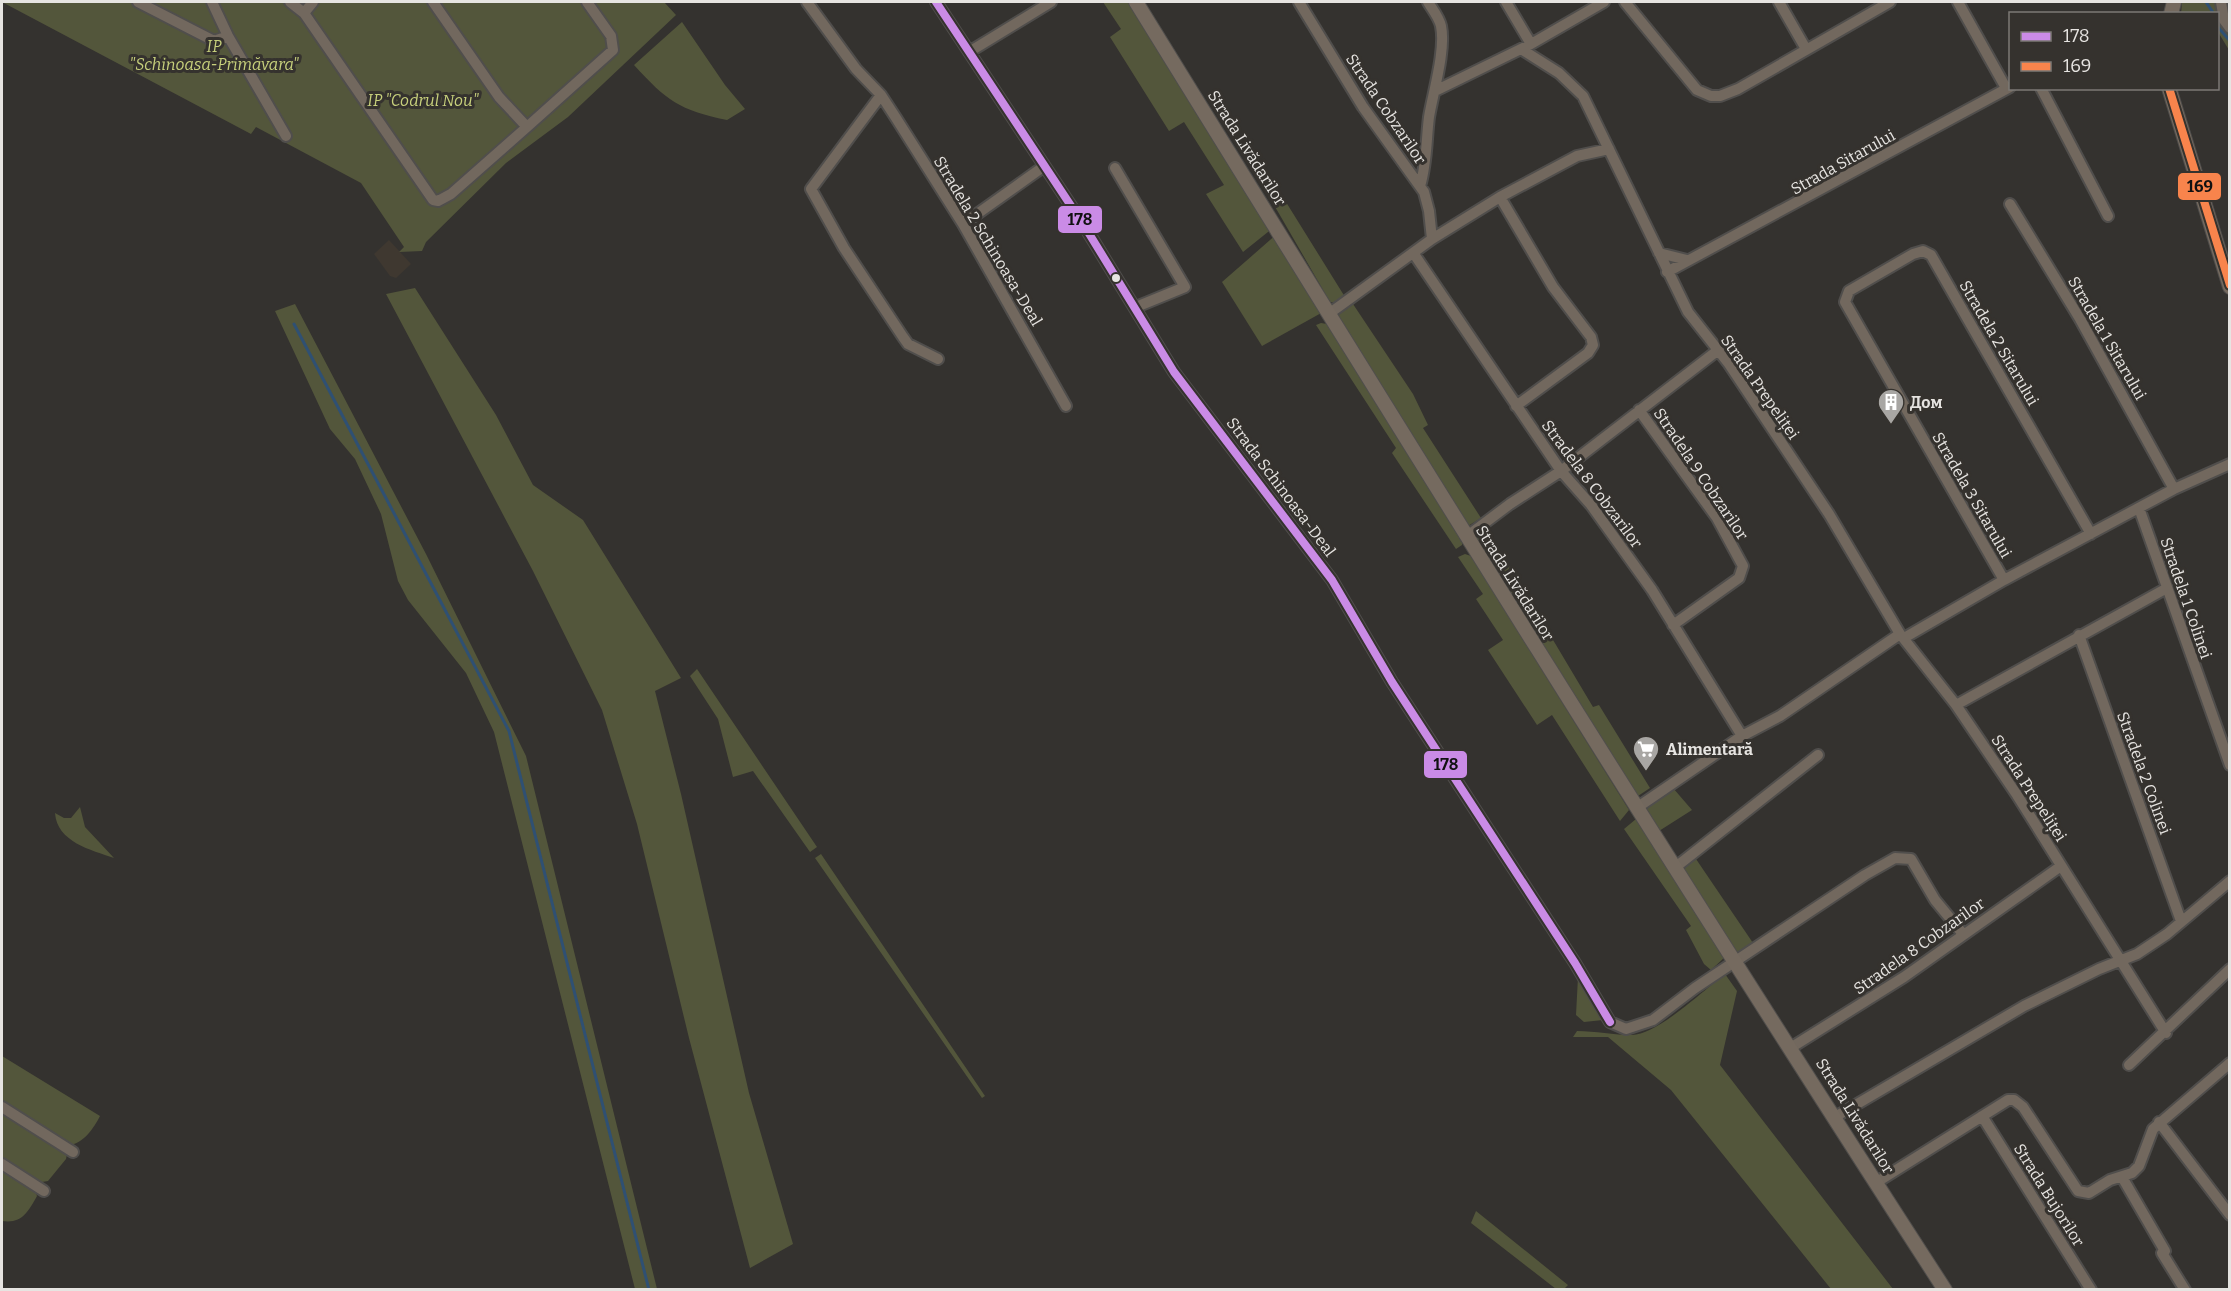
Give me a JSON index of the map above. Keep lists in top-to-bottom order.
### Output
{
  "streets": {
    "street": [
      "Strada Cobzarilor",
      "Strada Livădarilor",
      "Strada Sitarului",
      "Stradela 2 Schinoasa-Deal",
      "Stradela 1 Sitarului",
      "Stradela 2 Sitarului",
      "Strada Prepeliței",
      "Stradela 9 Cobzarilor",
      "Stradela 8 Cobzarilor",
      "Strada Schinoasa-Deal",
      "Stradela 3 Sitarului",
      "Stradela 1 Colinei",
      "Stradela 2 Colinei",
      "Strada Bujorilor"
    ]
  },
  "crossings": [
    ["Strada Livădarilor", "Stradela 8 Cobzarilor"],
    ["Strada Livădarilor", "Strada Schinoasa-Deal"],
    ["Strada Sitarului", "Strada Prepeliței"],
    ["Stradela 2 Sitarului", "Stradela 3 Sitarului"],
    ["Strada Prepeliței", "Stradela 8 Cobzarilor"],
    ["Stradela 9 Cobzarilor", "Stradela 8 Cobzarilor"]
  ],
  "parks": ["IP \"Schinoasa-Primăvara\"", "IP \"Codrul Nou\""],
  "places": {
    "building": ["Дом"],
    "supermarket": ["Alimentară"]
  },
  "lines": ["transit line 178", "transit line 169"],
  "legend": ["178", "169"]
}
